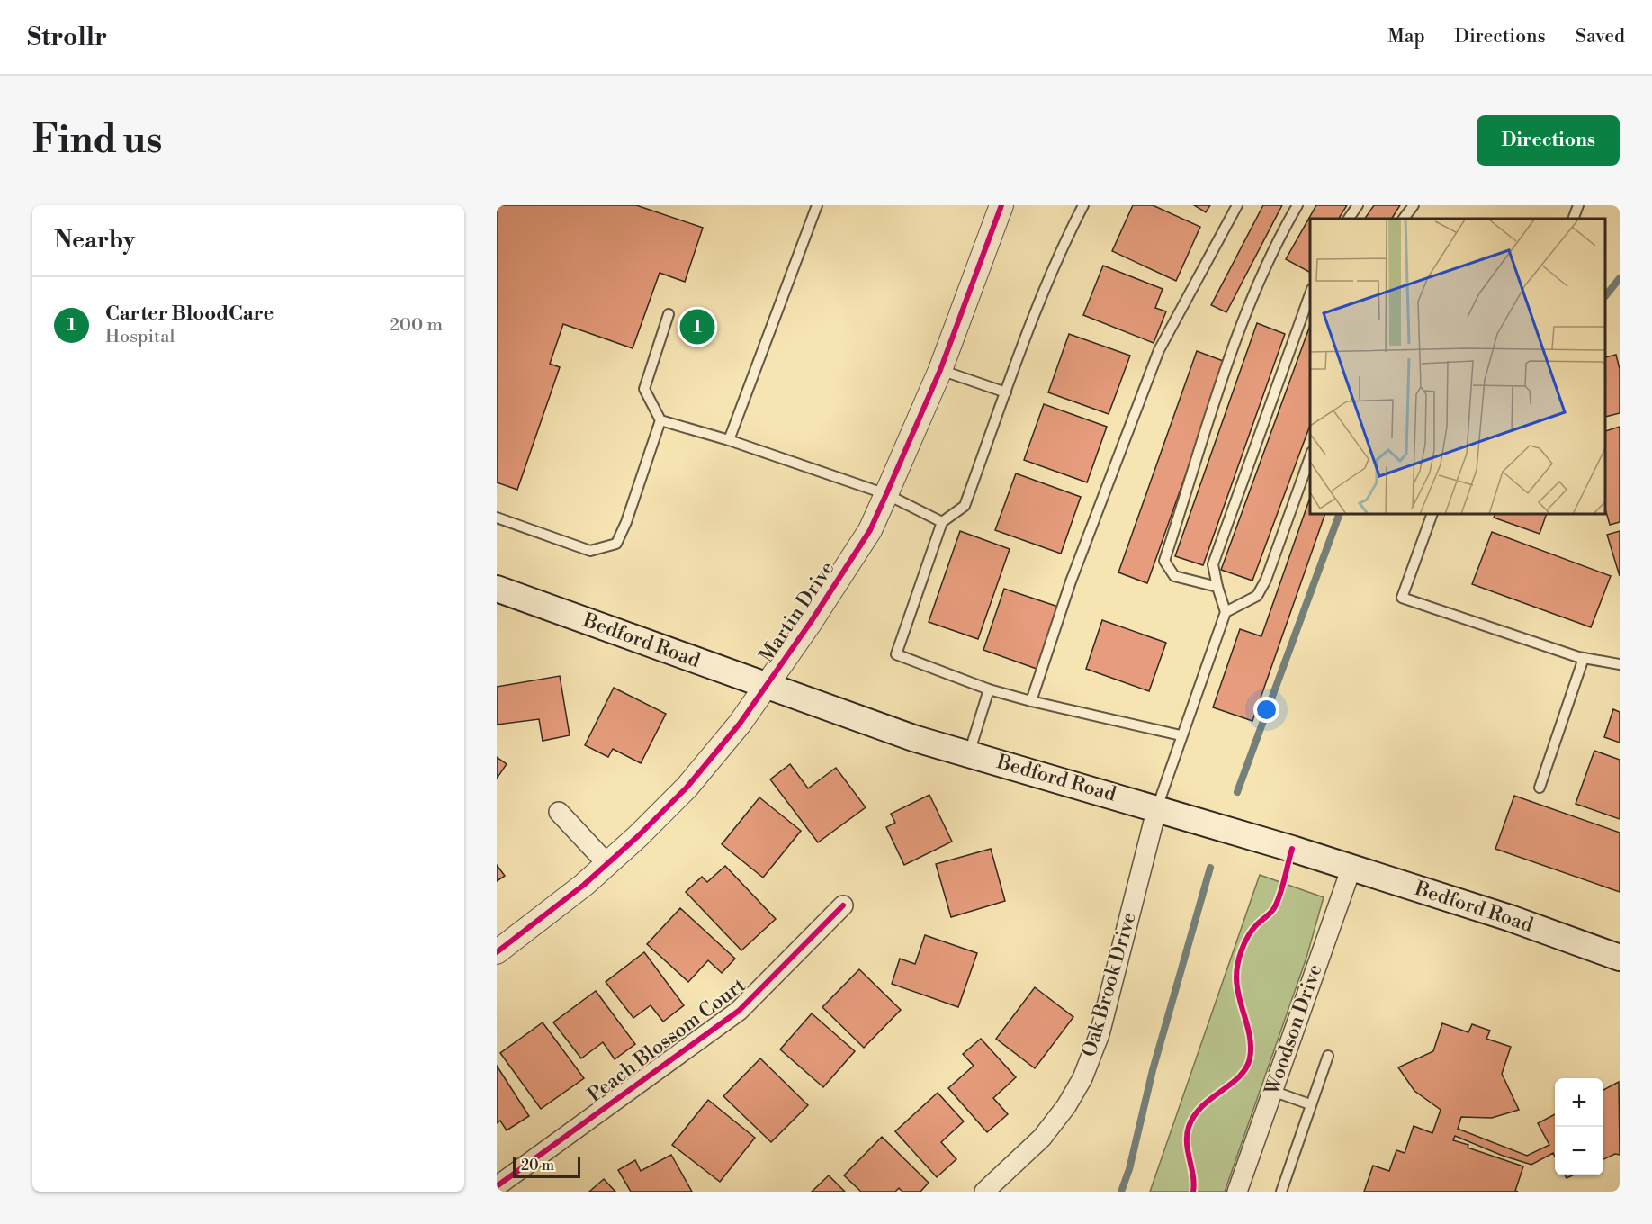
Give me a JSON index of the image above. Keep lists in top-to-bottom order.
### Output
{
  "streets": {
    "main road": ["Bedford Road"],
    "street": [
      "Martin Drive",
      "Oak Brook Drive",
      "Woodson Drive",
      "Peach Blossom Court"
    ]
  },
  "crossings": [
    ["Martin Drive", "Bedford Road"],
    ["Bedford Road", "Oak Brook Drive"],
    ["Bedford Road", "Woodson Drive"]
  ],
  "scale_bar": "20 m",
  "page": {
    "header": "Strollr",
    "nav": ["Map", "Directions", "Saved"],
    "buttons": "Directions",
    "title": "Find us",
    "heading": "Nearby",
    "list": [
      {
        "mark": "1",
        "name": "Carter BloodCare",
        "note": "Hospital",
        "value": "200 m"
      }
    ],
    "pins": "1",
    "map_buttons": ["+", "−"],
    "scale": "20 m"
  }
}
